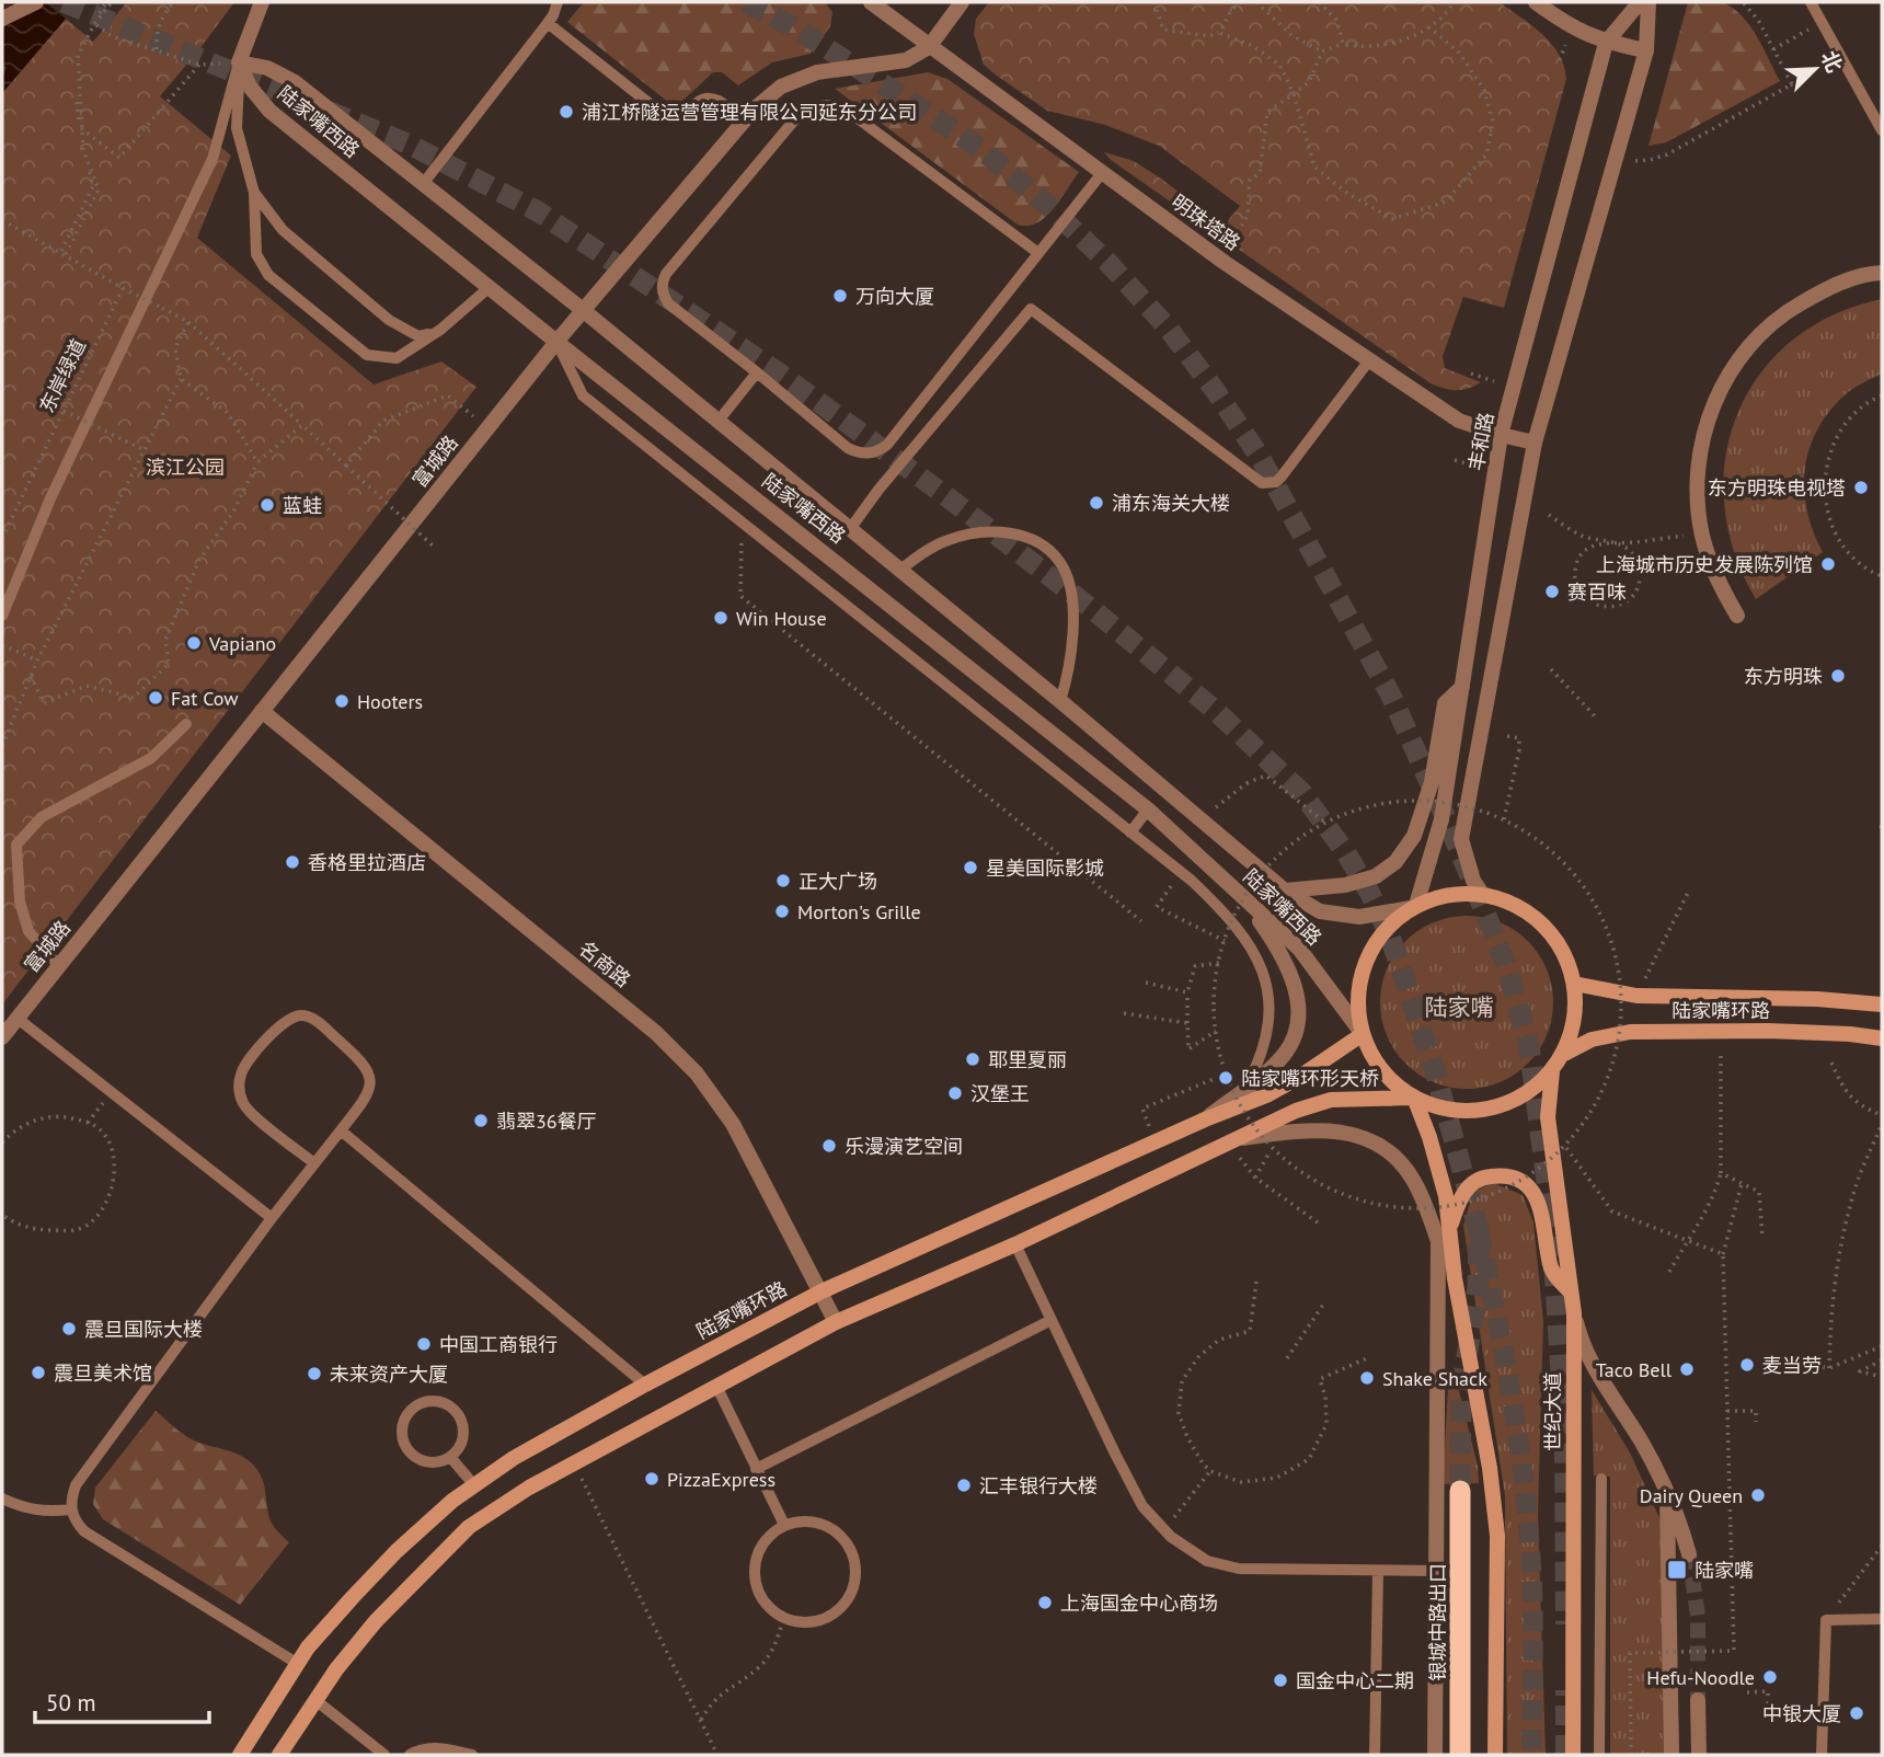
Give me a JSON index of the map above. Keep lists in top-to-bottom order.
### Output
{
  "streets": {
    "highway": ["银城中路出口"],
    "main road": ["陆家嘴环路", "世纪大道"],
    "street": [
      "陆家嘴西路",
      "明珠塔路",
      "丰和路",
      "富城路",
      "名商路"
    ],
    "path": ["东岸绿道"]
  },
  "crossings": [
    ["陆家嘴西路", "丰和路"],
    ["陆家嘴西路", "富城路"],
    ["陆家嘴西路", "陆家嘴环路"],
    ["陆家嘴西路", "世纪大道"],
    ["明珠塔路", "丰和路"],
    ["明珠塔路", "富城路"],
    ["丰和路", "陆家嘴环路"],
    ["丰和路", "世纪大道"],
    ["富城路", "名商路"],
    ["名商路", "陆家嘴环路"],
    ["陆家嘴环路", "世纪大道"]
  ],
  "districts": ["陆家嘴"],
  "parks": ["滨江公园"],
  "places": {
    "other": [
      "浦江桥隧运营管理有限公司延东分公司",
      "万向大厦",
      "东方明珠电视塔",
      "浦东海关大楼",
      "蓝蛙",
      "上海城市历史发展陈列馆",
      "赛百味",
      "Win House",
      "Vapiano",
      "东方明珠",
      "Fat Cow",
      "Hooters",
      "香格里拉酒店",
      "星美国际影城",
      "正大广场",
      "Morton's Grille",
      "耶里夏丽",
      "陆家嘴环形天桥",
      "汉堡王",
      "翡翠36餐厅",
      "乐漫演艺空间",
      "震旦国际大楼",
      "中国工商银行",
      "麦当劳",
      "Taco Bell",
      "震旦美术馆",
      "未来资产大厦",
      "Shake Shack",
      "PizzaExpress",
      "汇丰银行大楼",
      "Dairy Queen",
      "上海国金中心商场",
      "Hefu-Noodle",
      "国金中心二期",
      "中银大厦"
    ],
    "transit": ["陆家嘴"]
  },
  "scale_bar": "50 m",
  "north": "top right"
}
